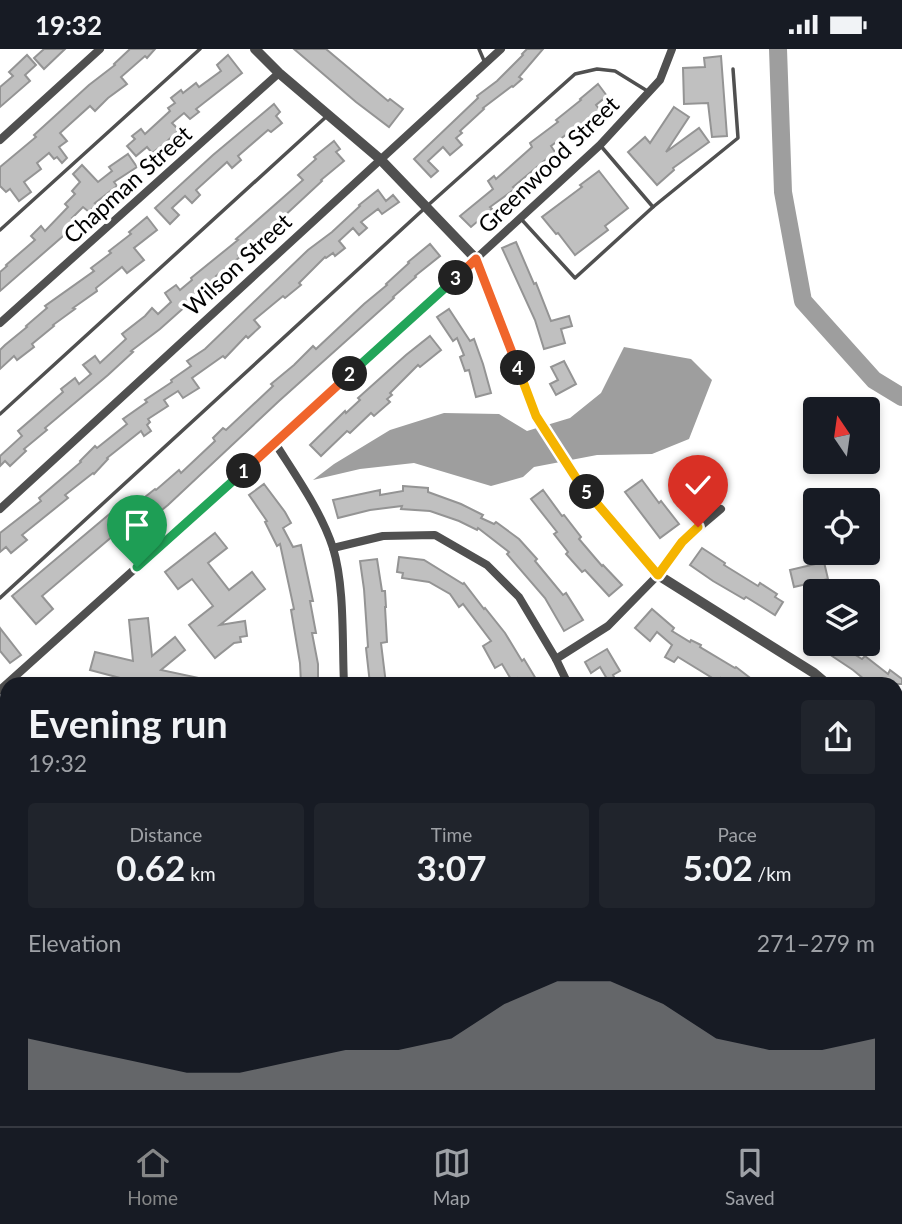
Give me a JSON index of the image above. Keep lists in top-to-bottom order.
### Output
{
  "streets": {
    "street": ["Greenwood Street", "Chapman Street", "Wilson Street"]
  },
  "north": "top",
  "page": {
    "status": "19:32",
    "pins": [
      "3",
      "4",
      "2",
      "1",
      "5"
    ],
    "heading": ["Evening run", "19:32"],
    "stats": [
      ["Distance", "0.62 km"],
      ["Time", "3:07"],
      ["Pace", "5:02 /km"]
    ],
    "chart": ["Elevation", "271–279 m"],
    "tabs": ["Home", "Map", "Saved"]
  }
}
